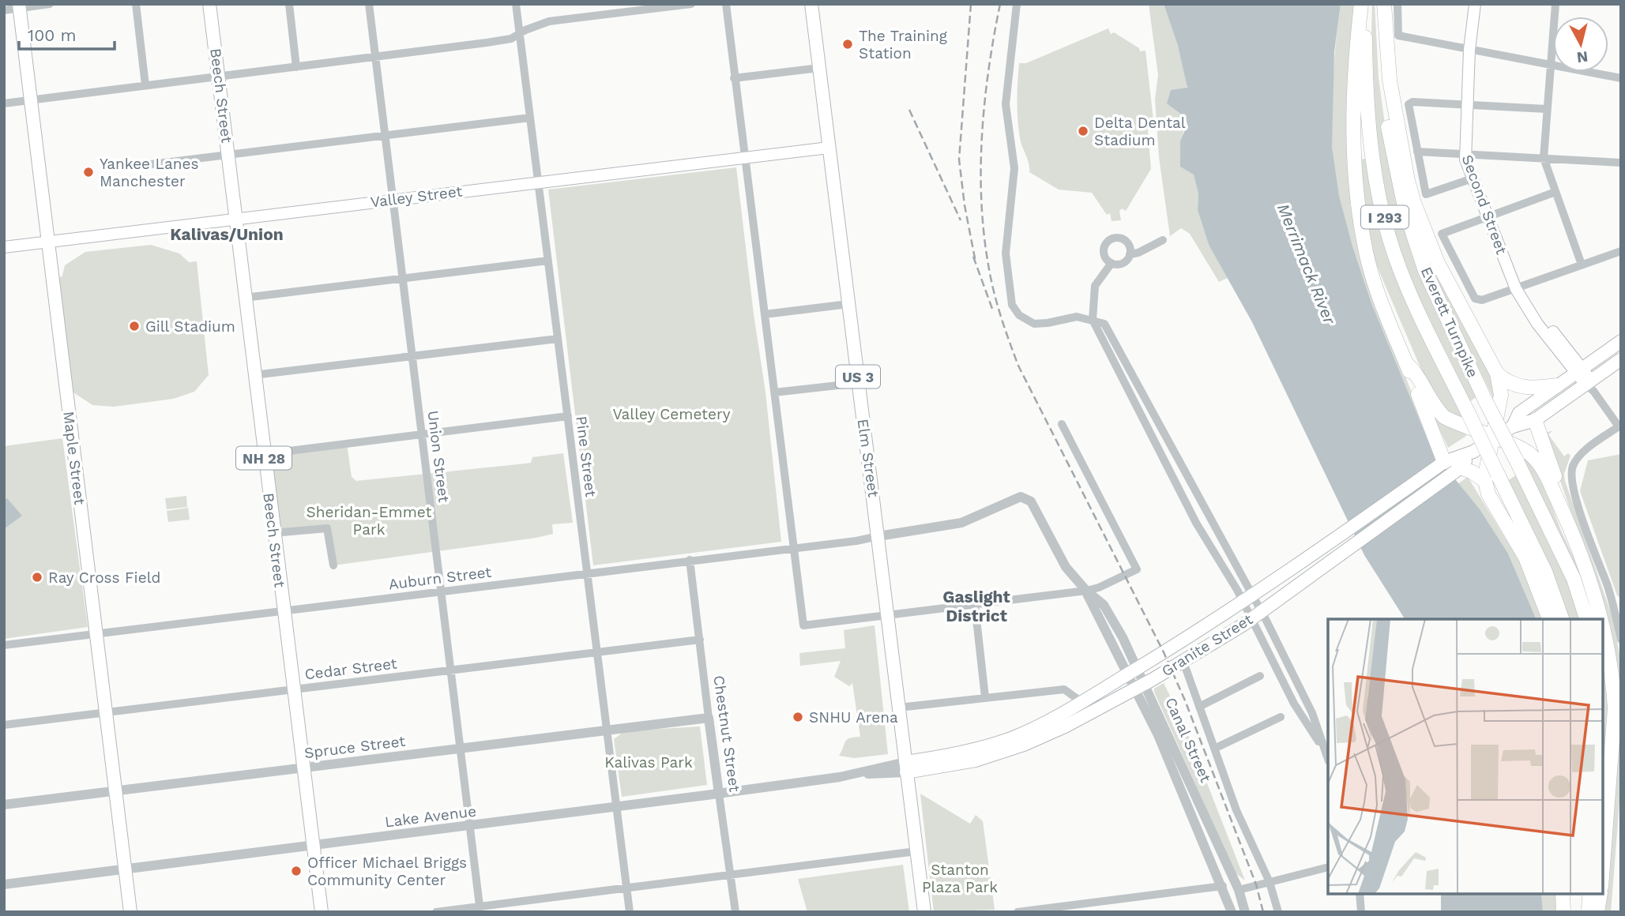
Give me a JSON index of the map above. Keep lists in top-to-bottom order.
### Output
{
  "streets": {
    "highway": ["I 293", "Everett Turnpike"],
    "main road": [
      "Beech Street",
      "Valley Street",
      "Second Street",
      "US 3",
      "Maple Street",
      "NH 28",
      "Elm Street",
      "Granite Street"
    ],
    "street": [
      "Union Street",
      "Pine Street",
      "Auburn Street",
      "Cedar Street",
      "Chestnut Street",
      "Canal Street",
      "Spruce Street",
      "Lake Avenue"
    ]
  },
  "crossings": [
    ["Beech Street", "Valley Street"],
    ["Beech Street", "Auburn Street"],
    ["Beech Street", "Cedar Street"],
    ["Beech Street", "Spruce Street"],
    ["Beech Street", "Lake Avenue"],
    ["Valley Street", "Union Street"],
    ["Valley Street", "Pine Street"],
    ["Valley Street", "Maple Street"],
    ["Valley Street", "Elm Street"],
    ["Second Street", "Granite Street"],
    ["Union Street", "Auburn Street"],
    ["Union Street", "Cedar Street"],
    ["Union Street", "Spruce Street"],
    ["Union Street", "Lake Avenue"],
    ["Pine Street", "Auburn Street"],
    ["Pine Street", "Cedar Street"],
    ["Pine Street", "Spruce Street"],
    ["Pine Street", "Lake Avenue"],
    ["Maple Street", "Auburn Street"],
    ["Maple Street", "Cedar Street"],
    ["Maple Street", "Spruce Street"],
    ["Maple Street", "Lake Avenue"],
    ["Elm Street", "Auburn Street"],
    ["Elm Street", "Granite Street"],
    ["Elm Street", "Canal Street"],
    ["Elm Street", "Lake Avenue"],
    ["Auburn Street", "Chestnut Street"],
    ["Auburn Street", "Canal Street"],
    ["Granite Street", "Canal Street"],
    ["Granite Street", "Lake Avenue"],
    ["Cedar Street", "Chestnut Street"],
    ["Chestnut Street", "Spruce Street"],
    ["Chestnut Street", "Lake Avenue"]
  ],
  "districts": ["Kalivas/Union", "Gaslight District"],
  "water": ["Merrimack River"],
  "parks": [
    "Valley Cemetery",
    "Sheridan-Emmet Park",
    "Kalivas Park",
    "Stanton Plaza Park"
  ],
  "places": [
    "The Training Station",
    "Delta Dental Stadium",
    "Yankee Lanes Manchester",
    "Gill Stadium",
    "Ray Cross Field",
    "SNHU Arena",
    "Officer Michael Briggs Community Center"
  ],
  "scale_bar": "100 m",
  "north": "bottom"
}
